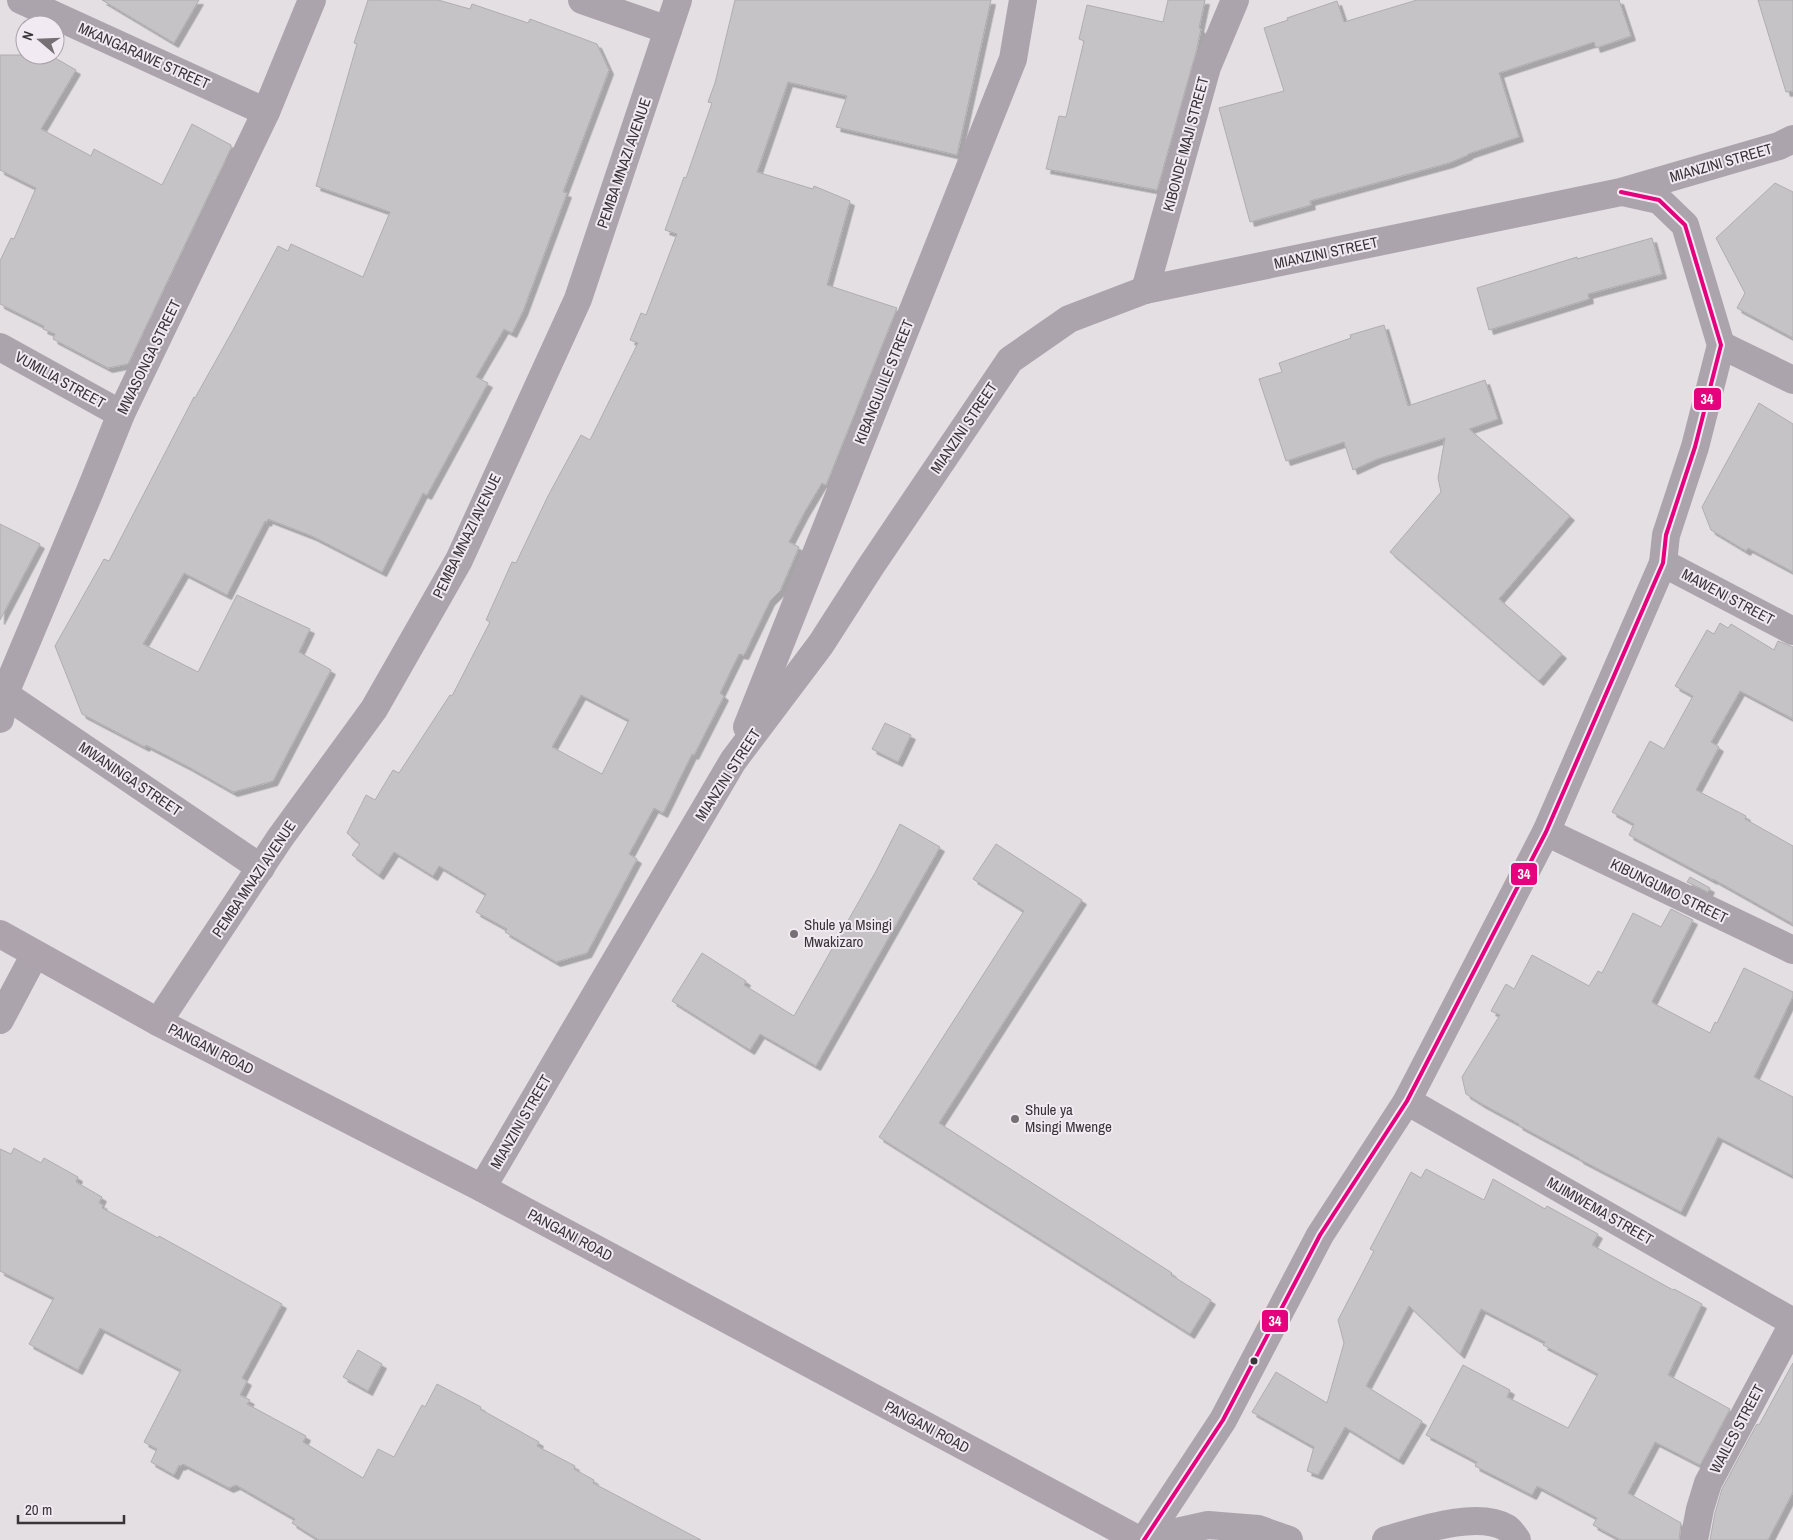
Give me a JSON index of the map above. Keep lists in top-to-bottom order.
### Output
{
  "streets": {
    "main road": ["PANGANI ROAD"],
    "street": [
      "MKANGARAWE STREET",
      "KIBONDE MAJI STREET",
      "PEMBA MNAZI AVENUE",
      "MIANZINI STREET",
      "MWASONGA STREET",
      "VUMILIA STREET",
      "KIBANGULILE STREET",
      "MAWENI STREET",
      "MWANINGA STREET",
      "KIBUNGUMO STREET",
      "MJIMWEMA STREET",
      "WAILES STREET"
    ]
  },
  "crossings": [
    ["MKANGARAWE STREET", "MWASONGA STREET"],
    ["KIBONDE MAJI STREET", "MIANZINI STREET"],
    ["PEMBA MNAZI AVENUE", "MWANINGA STREET"],
    ["PEMBA MNAZI AVENUE", "PANGANI ROAD"],
    ["MIANZINI STREET", "KIBANGULILE STREET"],
    ["MIANZINI STREET", "PANGANI ROAD"],
    ["MWASONGA STREET", "VUMILIA STREET"],
    ["MWASONGA STREET", "MWANINGA STREET"],
    ["MJIMWEMA STREET", "WAILES STREET"]
  ],
  "places": ["Shule ya Msingi Mwakizaro", "Shule ya Msingi Mwenge"],
  "lines": ["transit line 34"],
  "scale_bar": "20 m",
  "north": "left"
}
